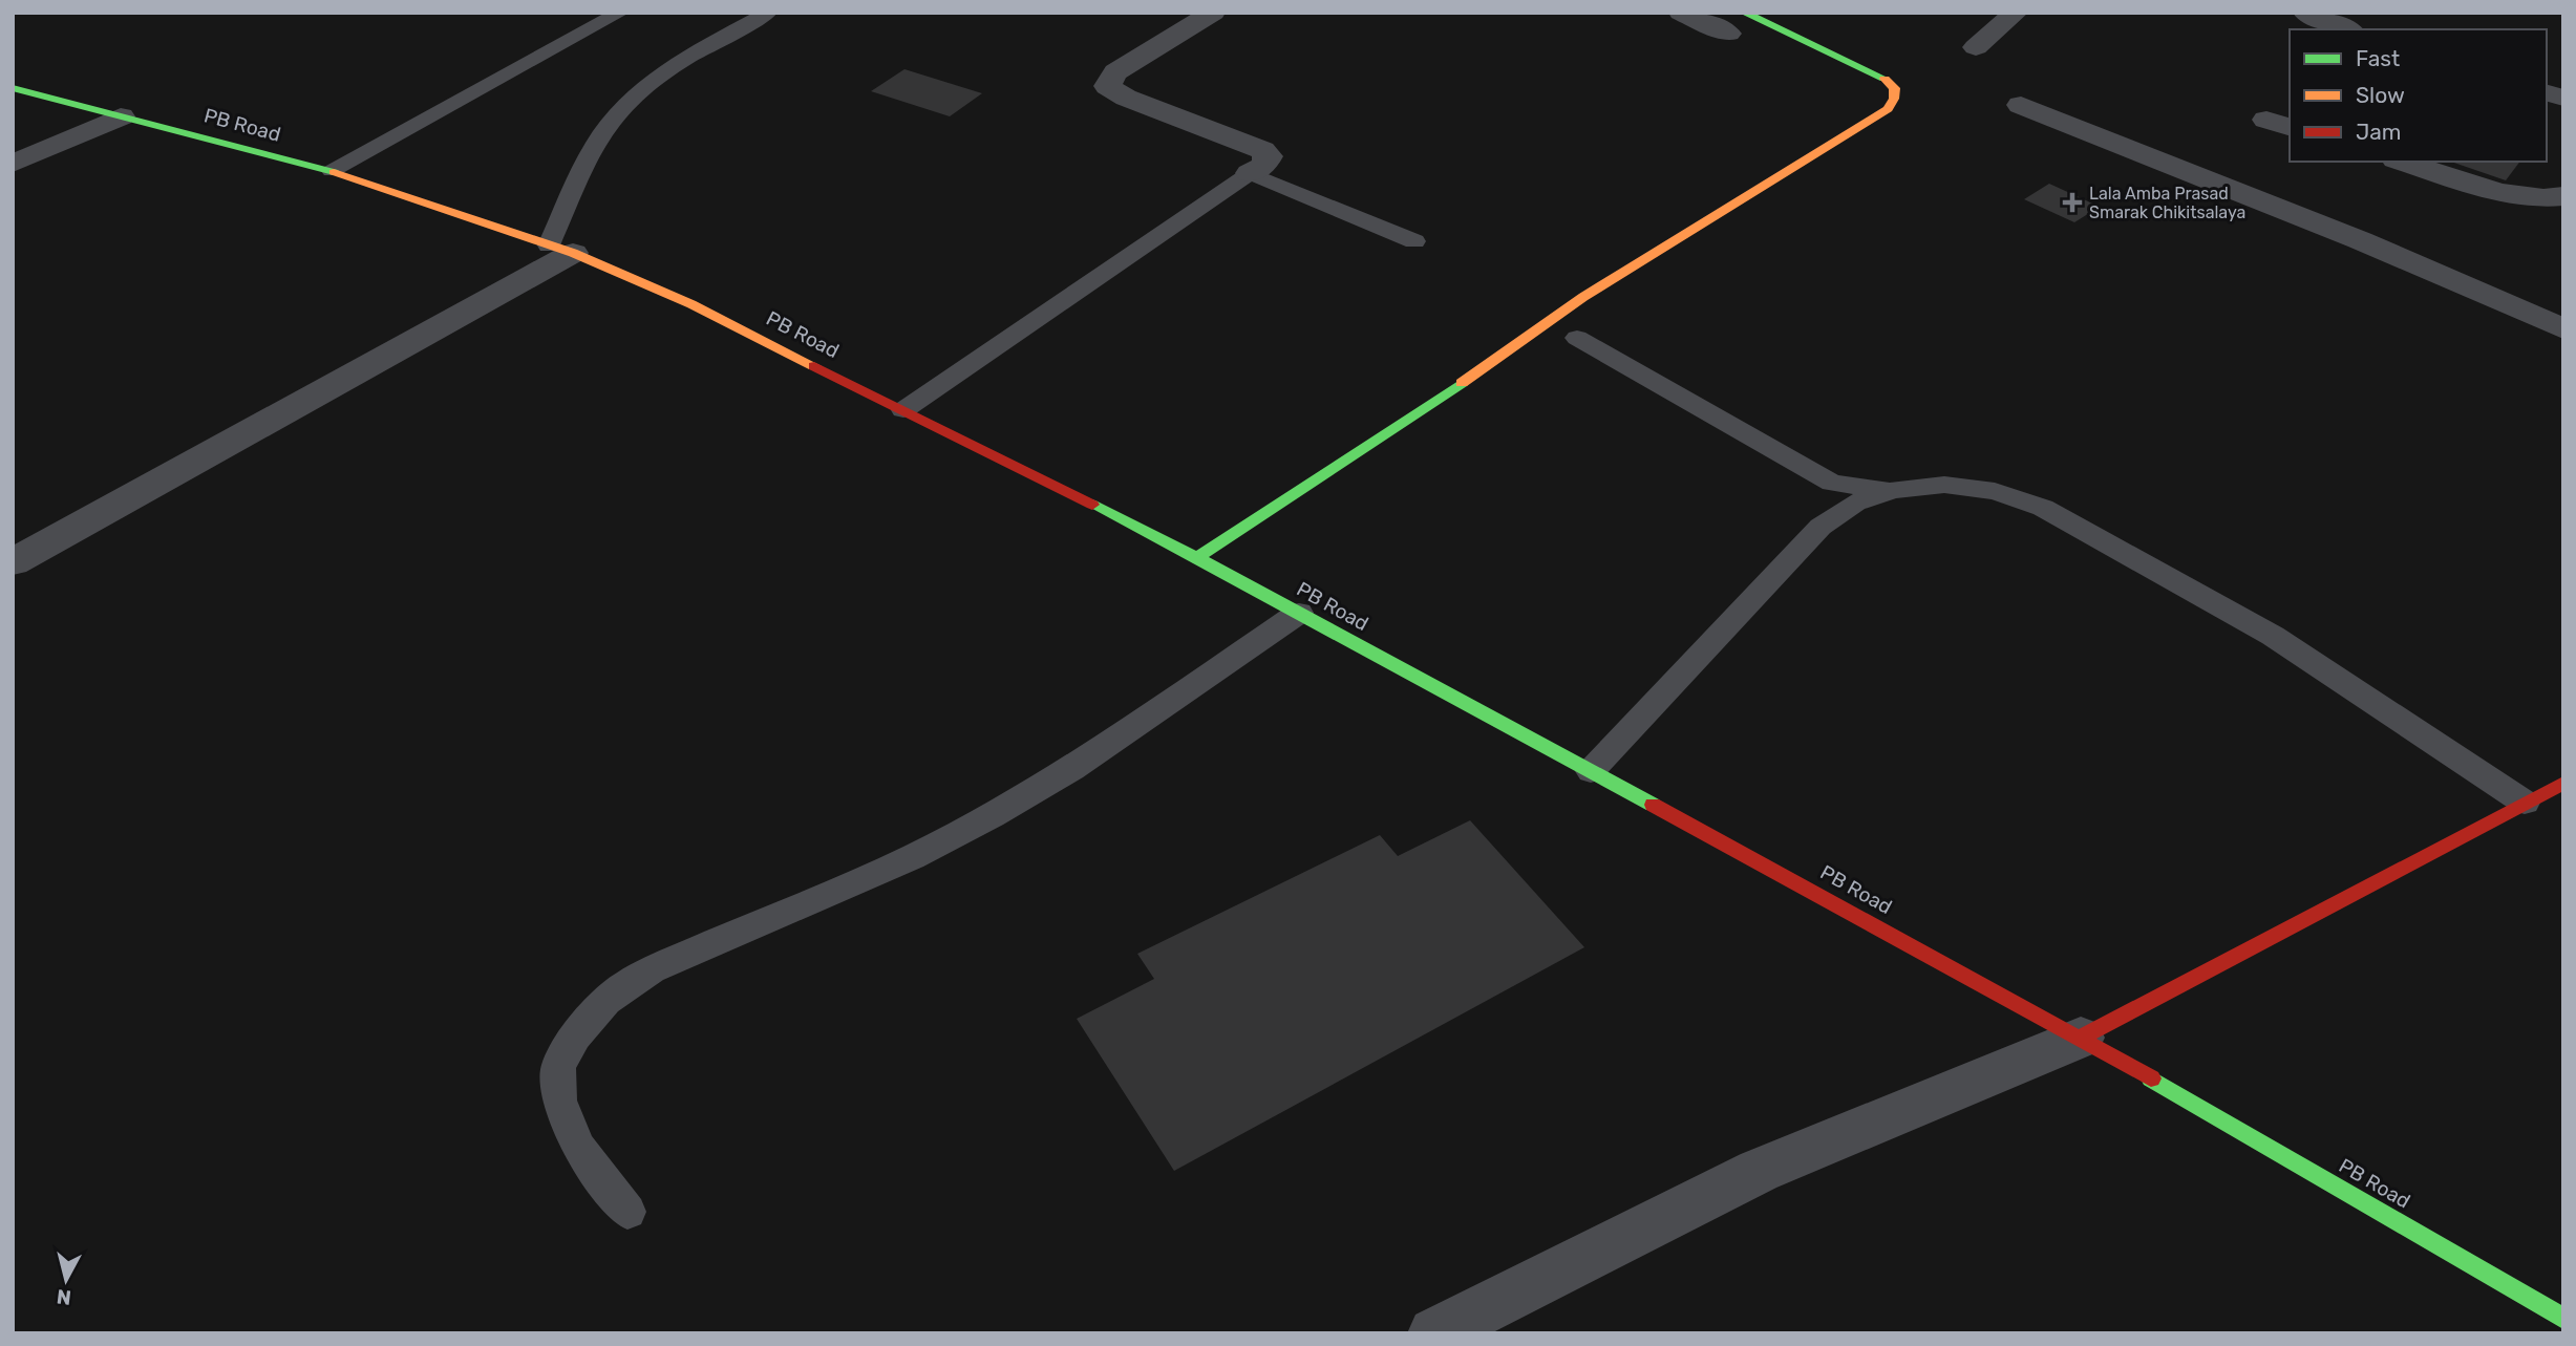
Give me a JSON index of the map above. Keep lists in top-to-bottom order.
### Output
{
  "streets": {
    "street": ["PB Road"]
  },
  "places": {
    "health": ["Lala Amba Prasad Smarak Chikitsalaya"]
  },
  "legend": ["Fast", "Slow", "Jam"],
  "north": "bottom"
}
